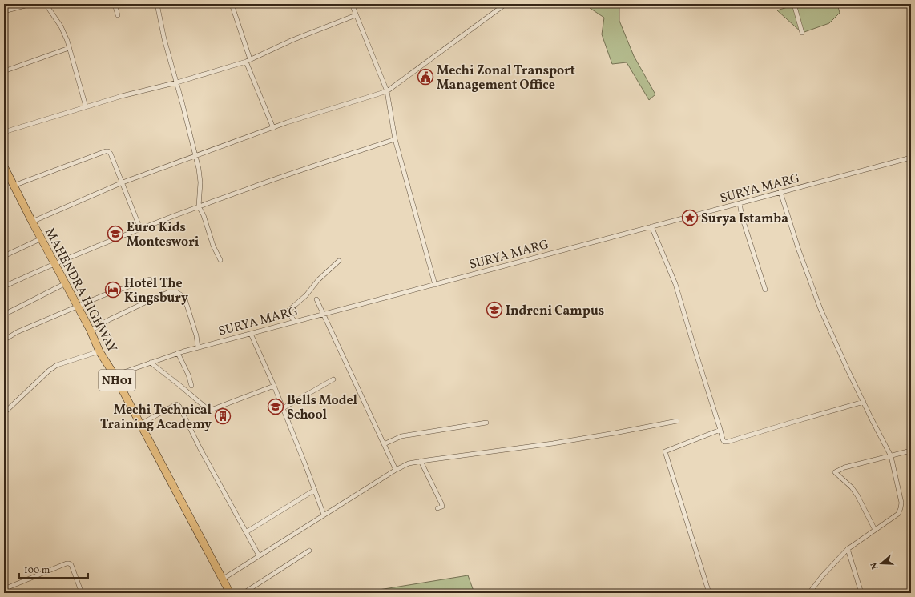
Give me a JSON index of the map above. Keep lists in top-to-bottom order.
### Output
{
  "streets": {
    "highway": ["MAHENDRA HIGHWAY", "NH01"],
    "street": ["SURYA MARG"]
  },
  "crossings": [
    ["SURYA MARG", "MAHENDRA HIGHWAY"]
  ],
  "places": {
    "public building": ["Mechi Zonal Transport Management Office"],
    "place": ["Surya Istamba"],
    "school or university": ["Euro Kids Monteswori", "Indreni Campus", "Bells Model School"],
    "hotel": ["Hotel The Kingsbury"],
    "building": ["Mechi Technical Training Academy"]
  },
  "scale_bar": "100 m",
  "north": "left"
}
